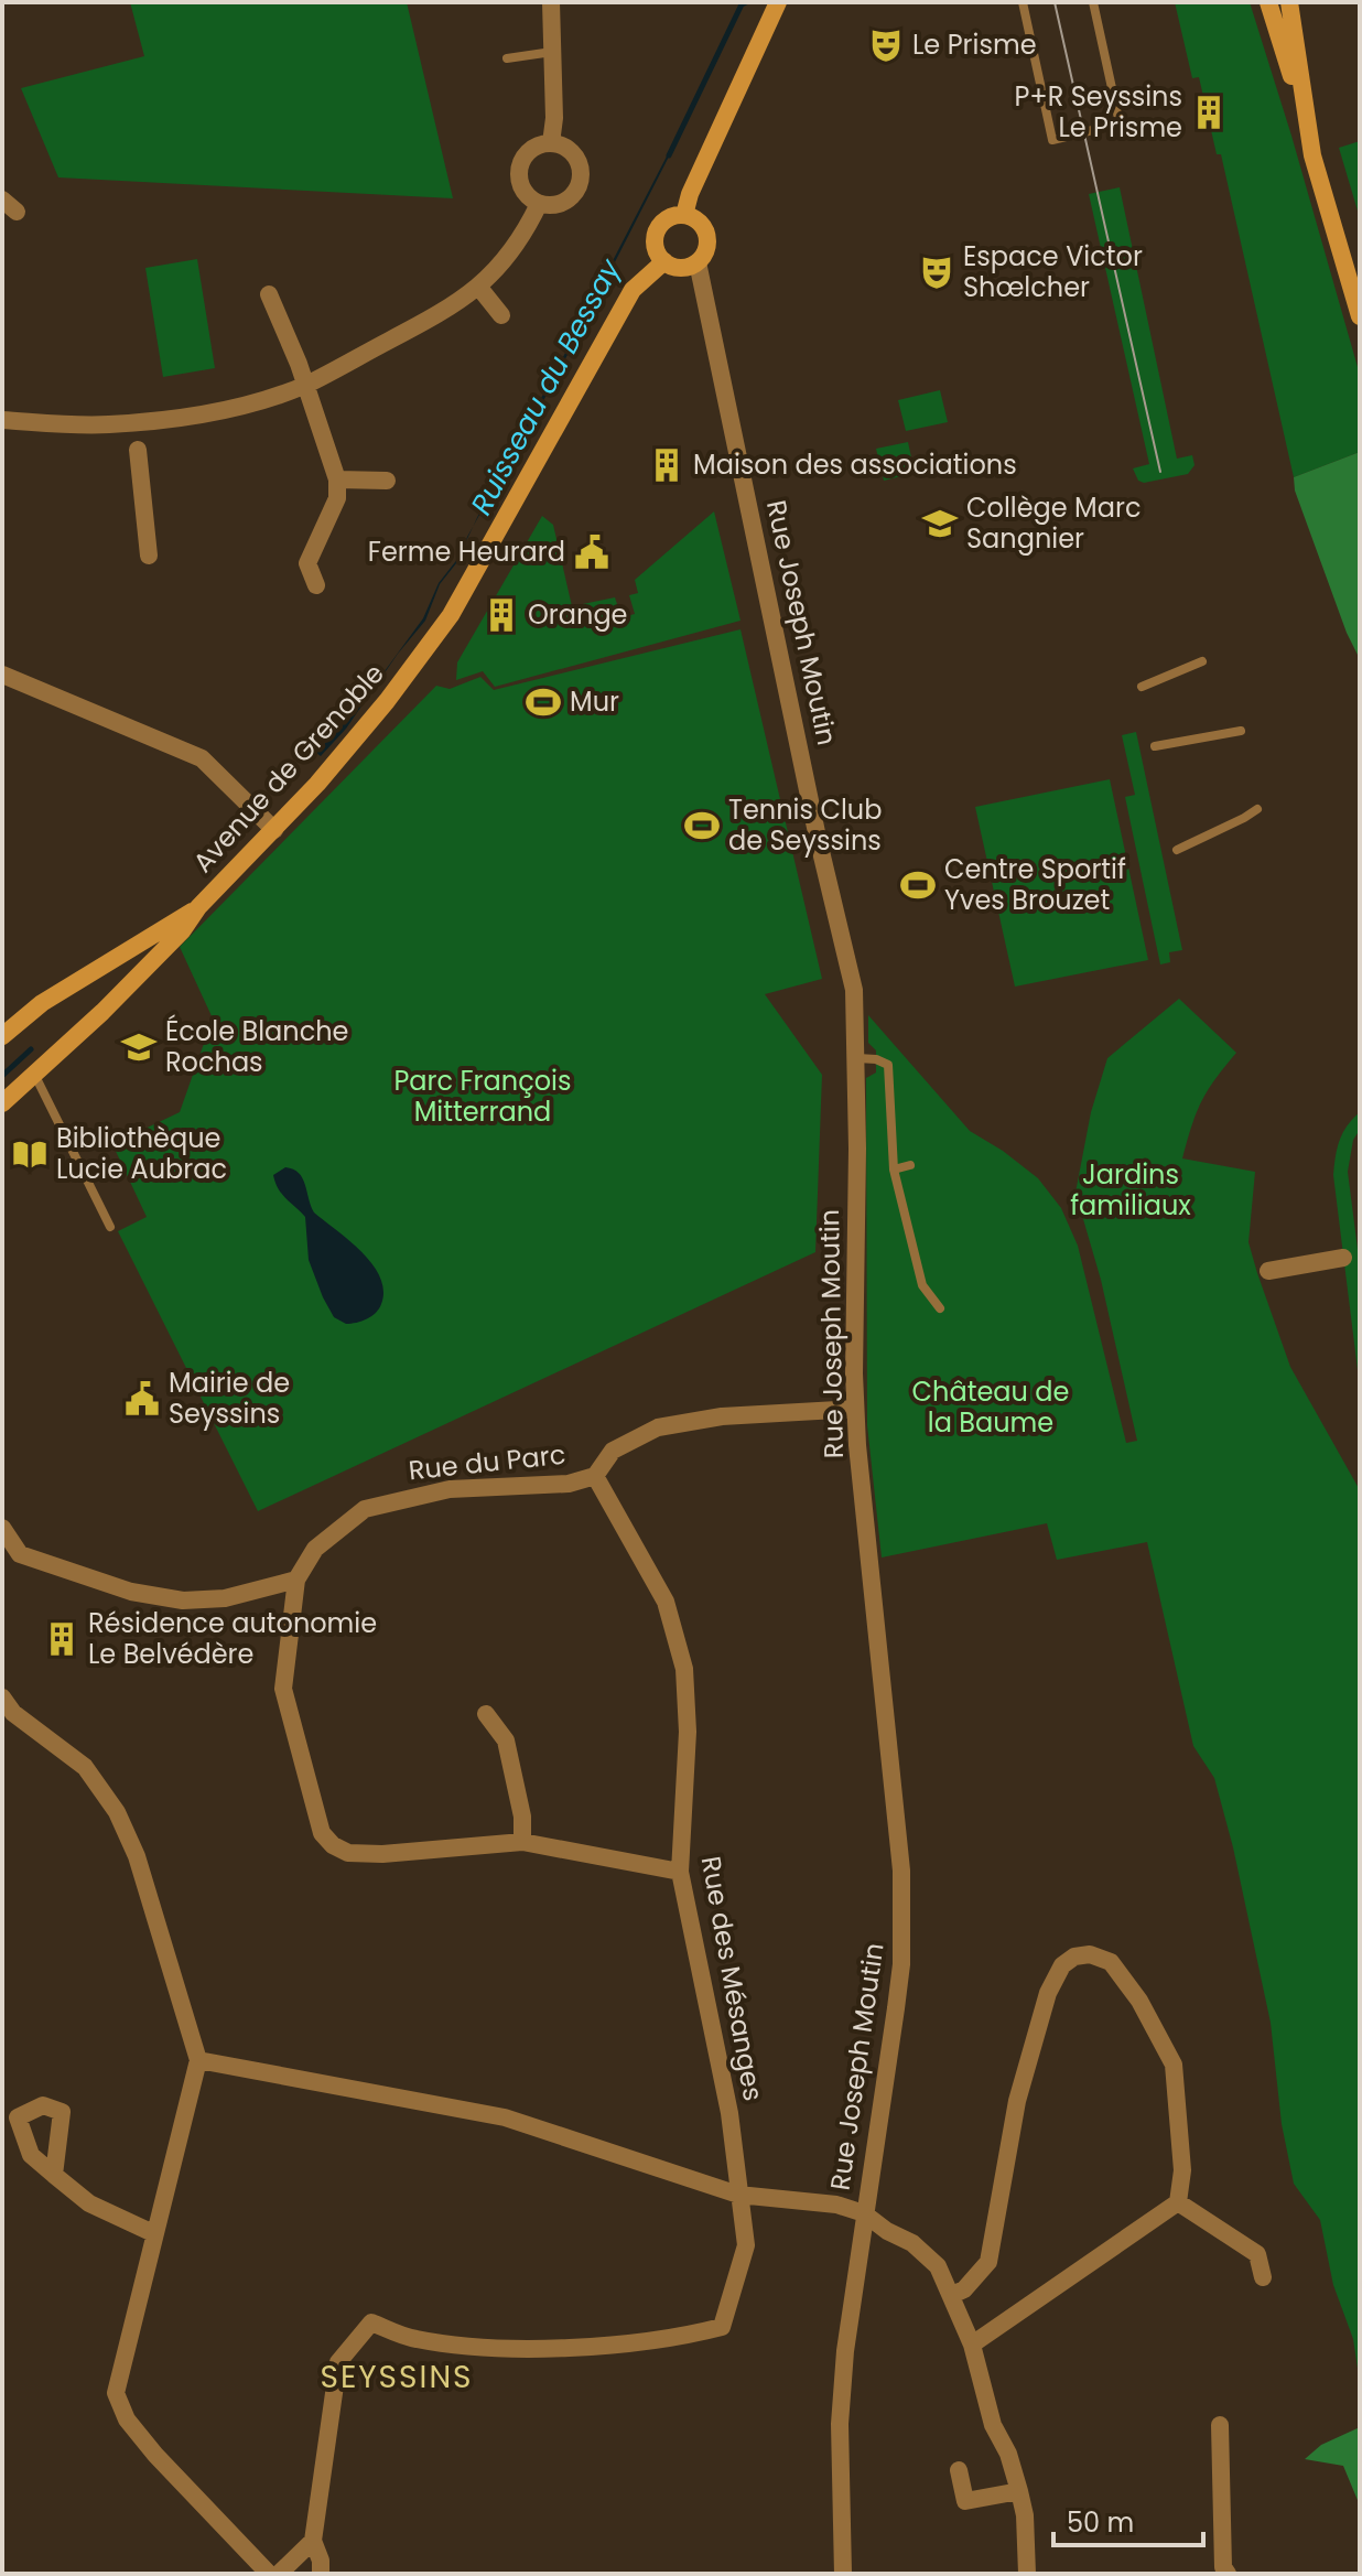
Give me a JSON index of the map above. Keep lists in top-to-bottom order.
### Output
{
  "streets": {
    "street": [
      "Rue Joseph Moutin",
      "Avenue de Grenoble",
      "Rue du Parc",
      "Rue des Mésanges"
    ]
  },
  "crossings": [
    ["Rue Joseph Moutin", "Avenue de Grenoble"],
    ["Rue Joseph Moutin", "Rue du Parc"],
    ["Rue du Parc", "Rue des Mésanges"]
  ],
  "districts": ["SEYSSINS"],
  "water": ["Ruisseau du Bessay"],
  "parks": ["Parc François Mitterrand", "Jardins familiaux", "Château de la Baume"],
  "places": {
    "theatre": ["Le Prisme", "Espace Victor Shœlcher"],
    "building": [
      "P+R Seyssins Le Prisme",
      "Maison des associations",
      "Orange",
      "Résidence autonomie Le Belvédère"
    ],
    "school or university": ["Collège Marc Sangnier", "École Blanche Rochas"],
    "public building": ["Ferme Heurard", "Mairie de Seyssins"],
    "sports": ["Mur", "Tennis Club de Seyssins", "Centre Sportif Yves Brouzet"],
    "library": ["Bibliothèque Lucie Aubrac"]
  },
  "scale_bar": "50 m"
}
